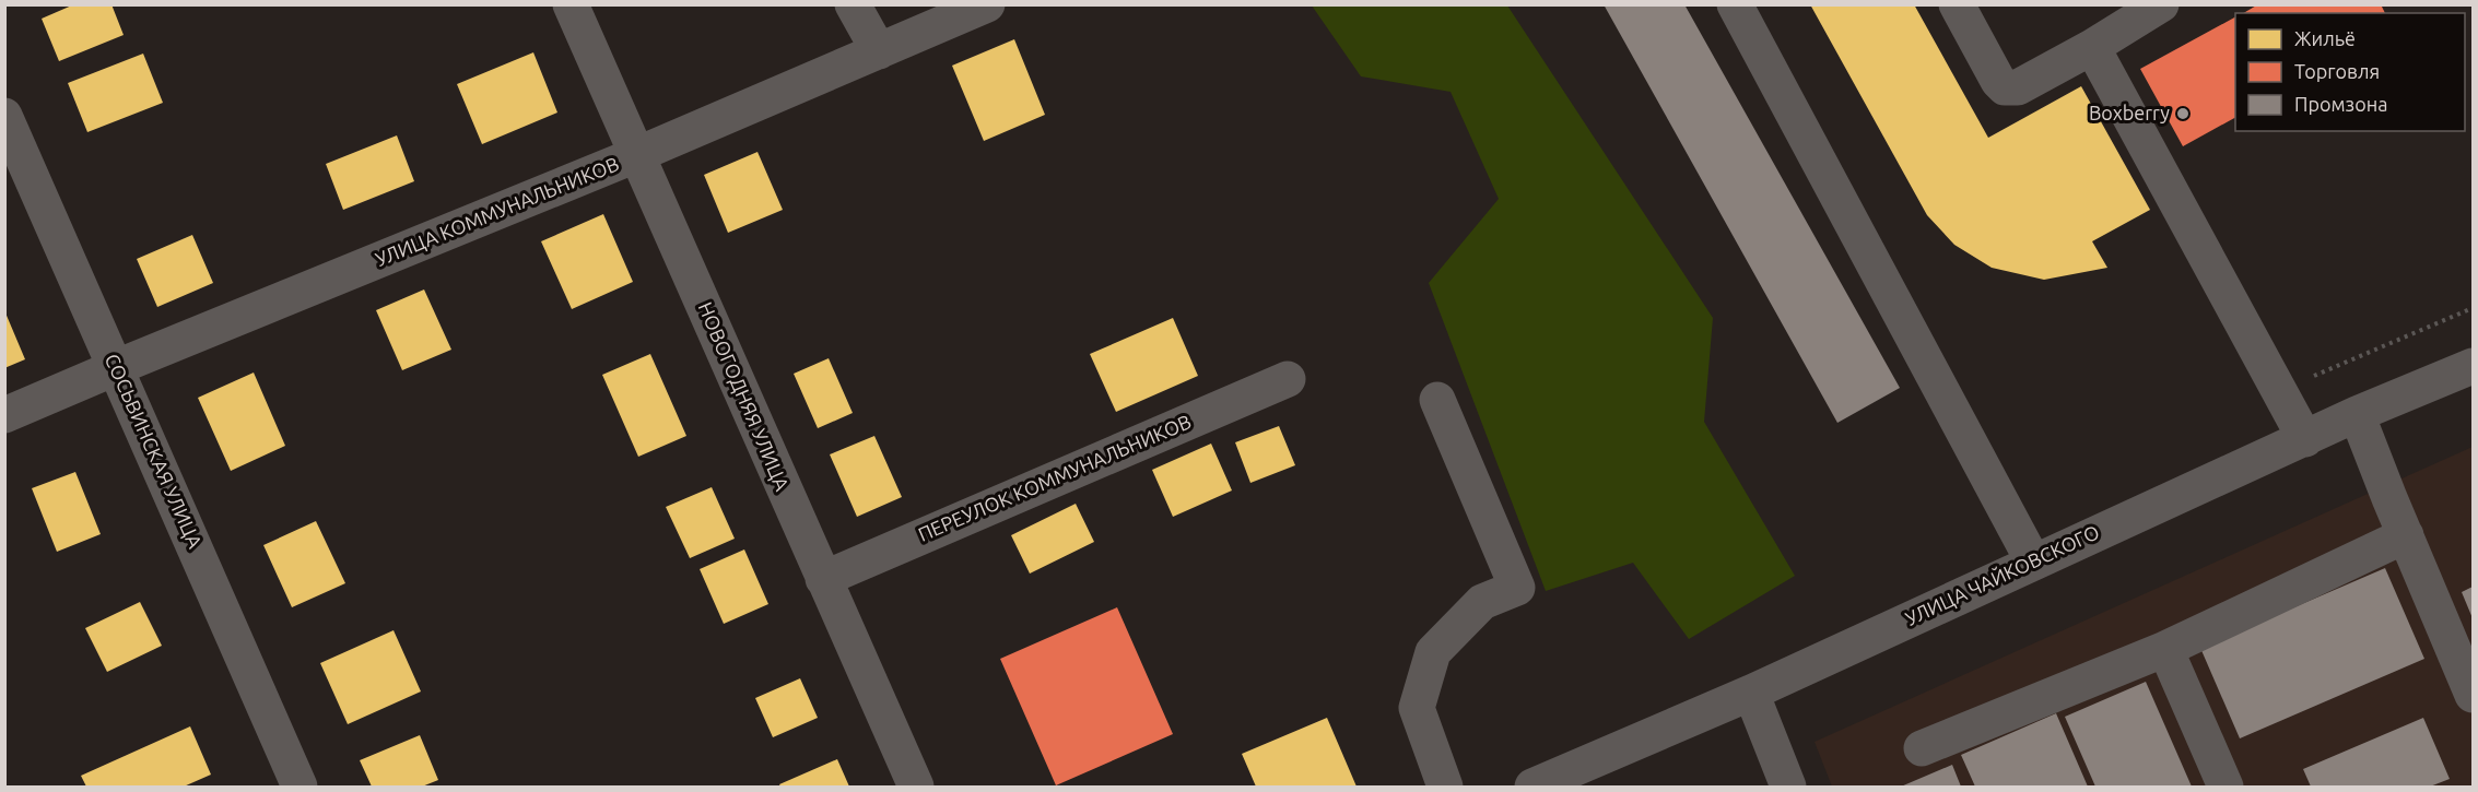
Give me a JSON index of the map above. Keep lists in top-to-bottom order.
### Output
{
  "streets": {
    "street": [
      "УЛИЦА КОММУНАЛЬНИКОВ",
      "НОВОГОДНЯЯ УЛИЦА",
      "СОСЬВИНСКАЯ УЛИЦА",
      "ПЕРЕУЛОК КОММУНАЛЬНИКОВ",
      "УЛИЦА ЧАЙКОВСКОГО"
    ]
  },
  "crossings": [
    ["УЛИЦА КОММУНАЛЬНИКОВ", "НОВОГОДНЯЯ УЛИЦА"],
    ["УЛИЦА КОММУНАЛЬНИКОВ", "СОСЬВИНСКАЯ УЛИЦА"],
    ["НОВОГОДНЯЯ УЛИЦА", "ПЕРЕУЛОК КОММУНАЛЬНИКОВ"]
  ],
  "places": ["Boxberry"],
  "legend": ["Жильё", "Торговля", "Промзона"]
}
